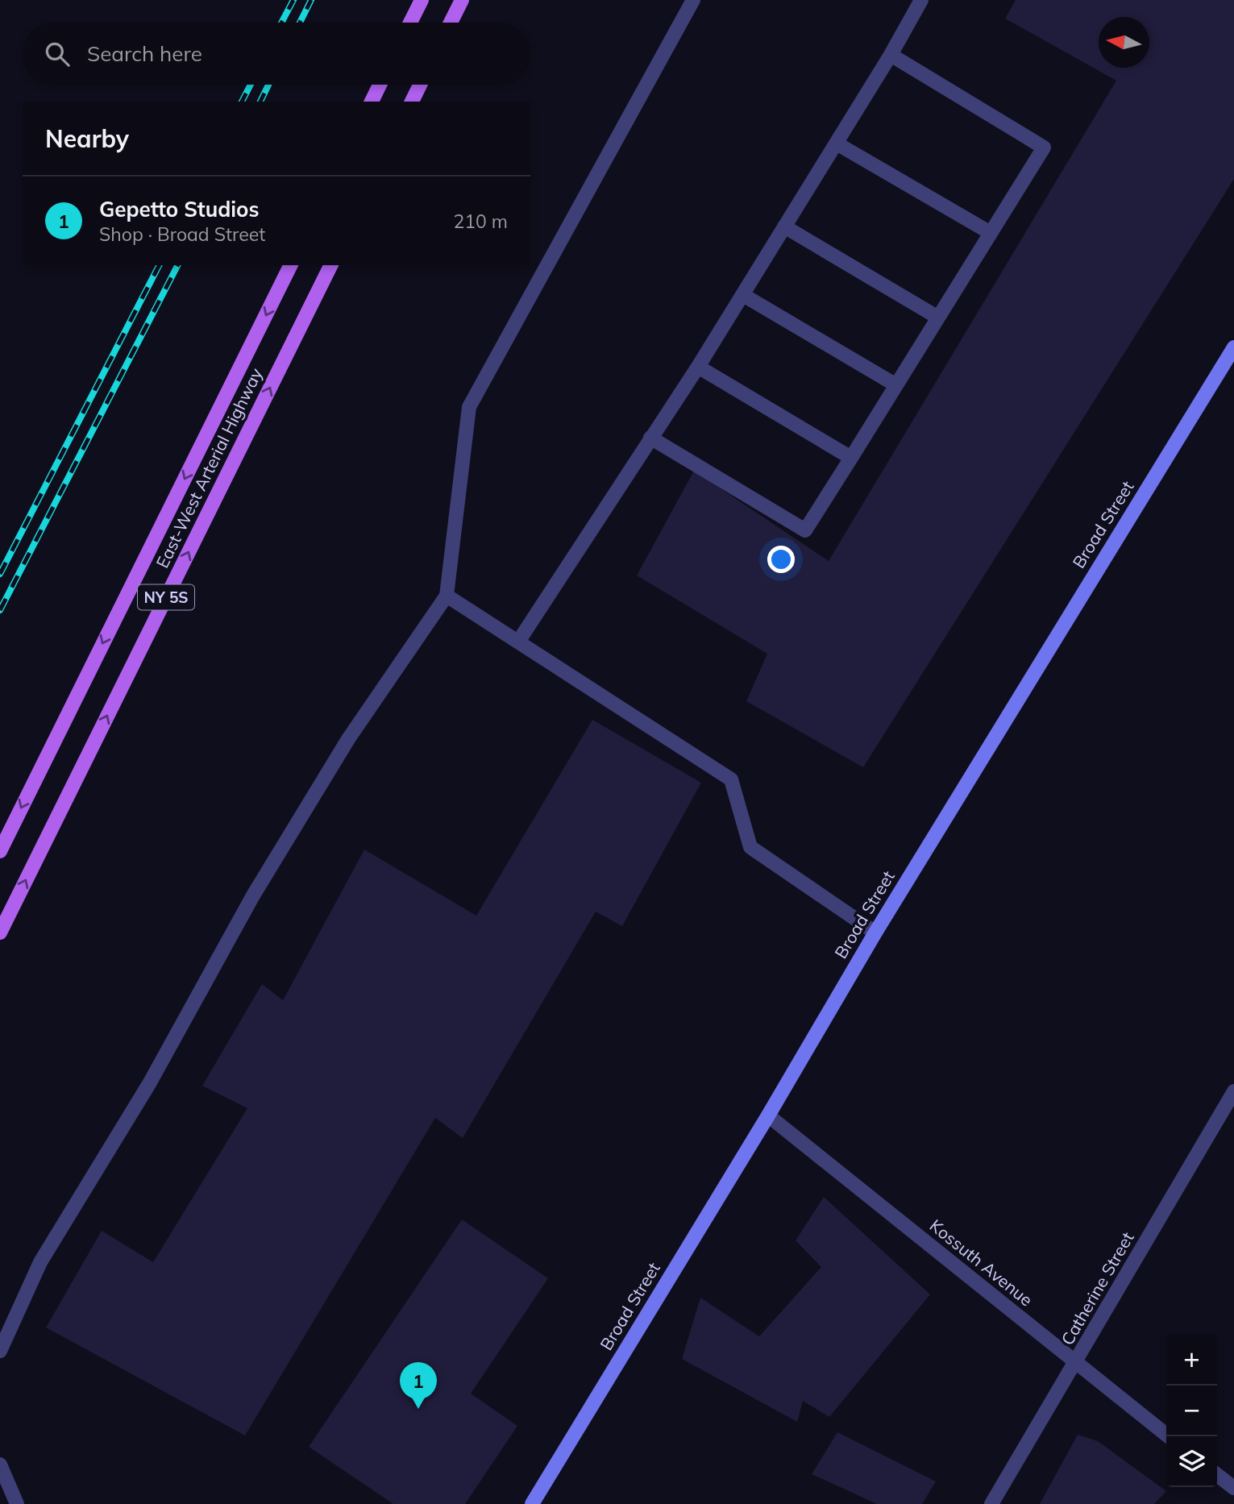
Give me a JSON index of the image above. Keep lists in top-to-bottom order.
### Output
{
  "streets": {
    "main road": ["East-West Arterial Highway", "Broad Street", "NY 5S"],
    "street": ["Kossuth Avenue", "Catherine Street"]
  },
  "crossings": [
    ["Broad Street", "Kossuth Avenue"],
    ["Kossuth Avenue", "Catherine Street"]
  ],
  "north": "left",
  "page": {
    "search": "Search here",
    "heading": "Nearby",
    "list": [
      {
        "mark": "1",
        "name": "Gepetto Studios",
        "note": "Shop · Broad Street",
        "value": "210 m"
      }
    ],
    "map_buttons": ["+", "−"],
    "pins": "1"
  }
}
